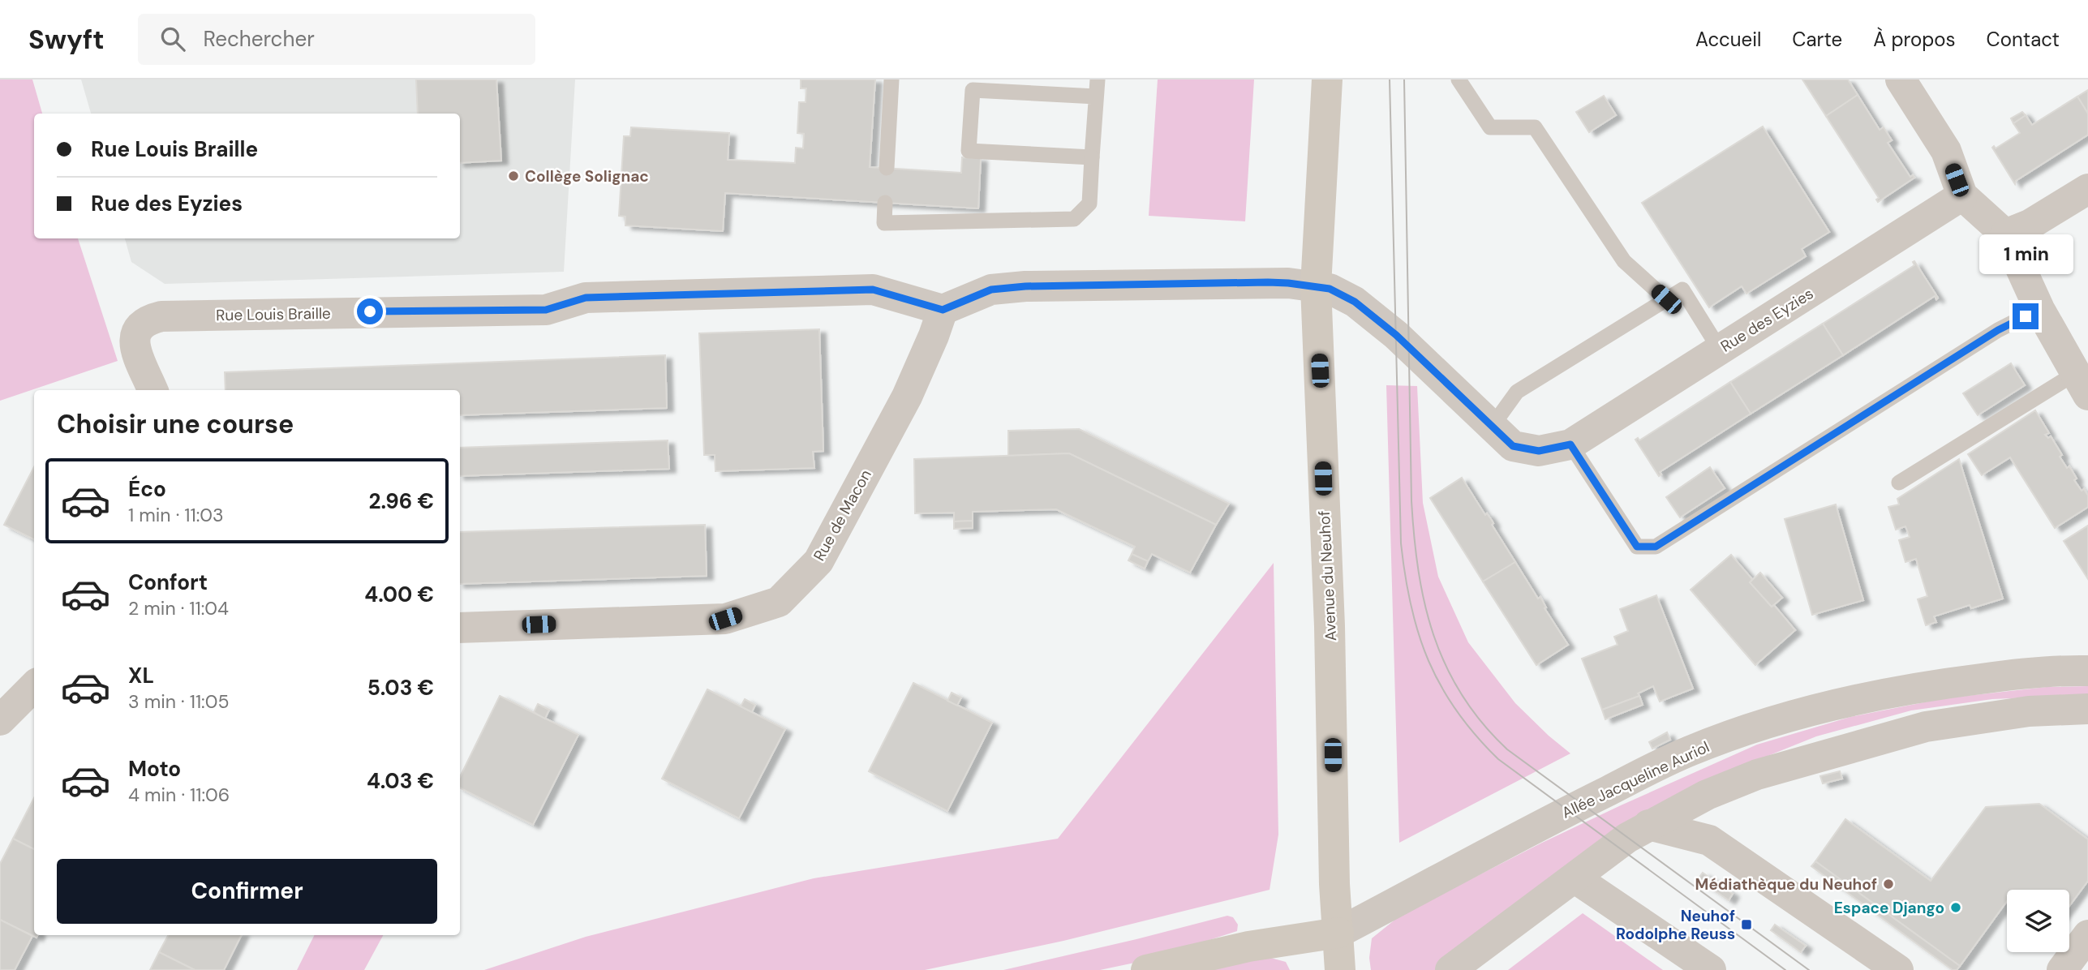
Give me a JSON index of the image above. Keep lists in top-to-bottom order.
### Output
{
  "streets": {
    "street": [
      "Rue Louis Braille",
      "Rue des Eyzies",
      "Rue de Macon",
      "Avenue du Neuhof",
      "Allée Jacqueline Auriol"
    ]
  },
  "crossings": [
    ["Rue Louis Braille", "Rue de Macon"],
    ["Rue des Eyzies", "Avenue du Neuhof"],
    ["Avenue du Neuhof", "Allée Jacqueline Auriol"]
  ],
  "places": {
    "other": ["Collège Solignac", "Médiathèque du Neuhof", "Espace Django"],
    "transit": ["Neuhof Rodolphe Reuss"]
  },
  "page": {
    "header": "Swyft",
    "search": "Rechercher",
    "nav": [
      "Accueil",
      "Carte",
      "À propos",
      "Contact"
    ],
    "banner": ["Rue Louis Braille", "Rue des Eyzies"],
    "bubble": "1 min",
    "heading": "Choisir une course",
    "list": [
      {
        "name": "Éco",
        "note": "1 min · 11:03",
        "value": "2.96 €"
      },
      {
        "name": "Confort",
        "note": "2 min · 11:04",
        "value": "4.00 €"
      },
      {
        "name": "XL",
        "note": "3 min · 11:05",
        "value": "5.03 €"
      },
      {
        "name": "Moto",
        "note": "4 min · 11:06",
        "value": "4.03 €"
      }
    ],
    "buttons": "Confirmer"
  }
}
